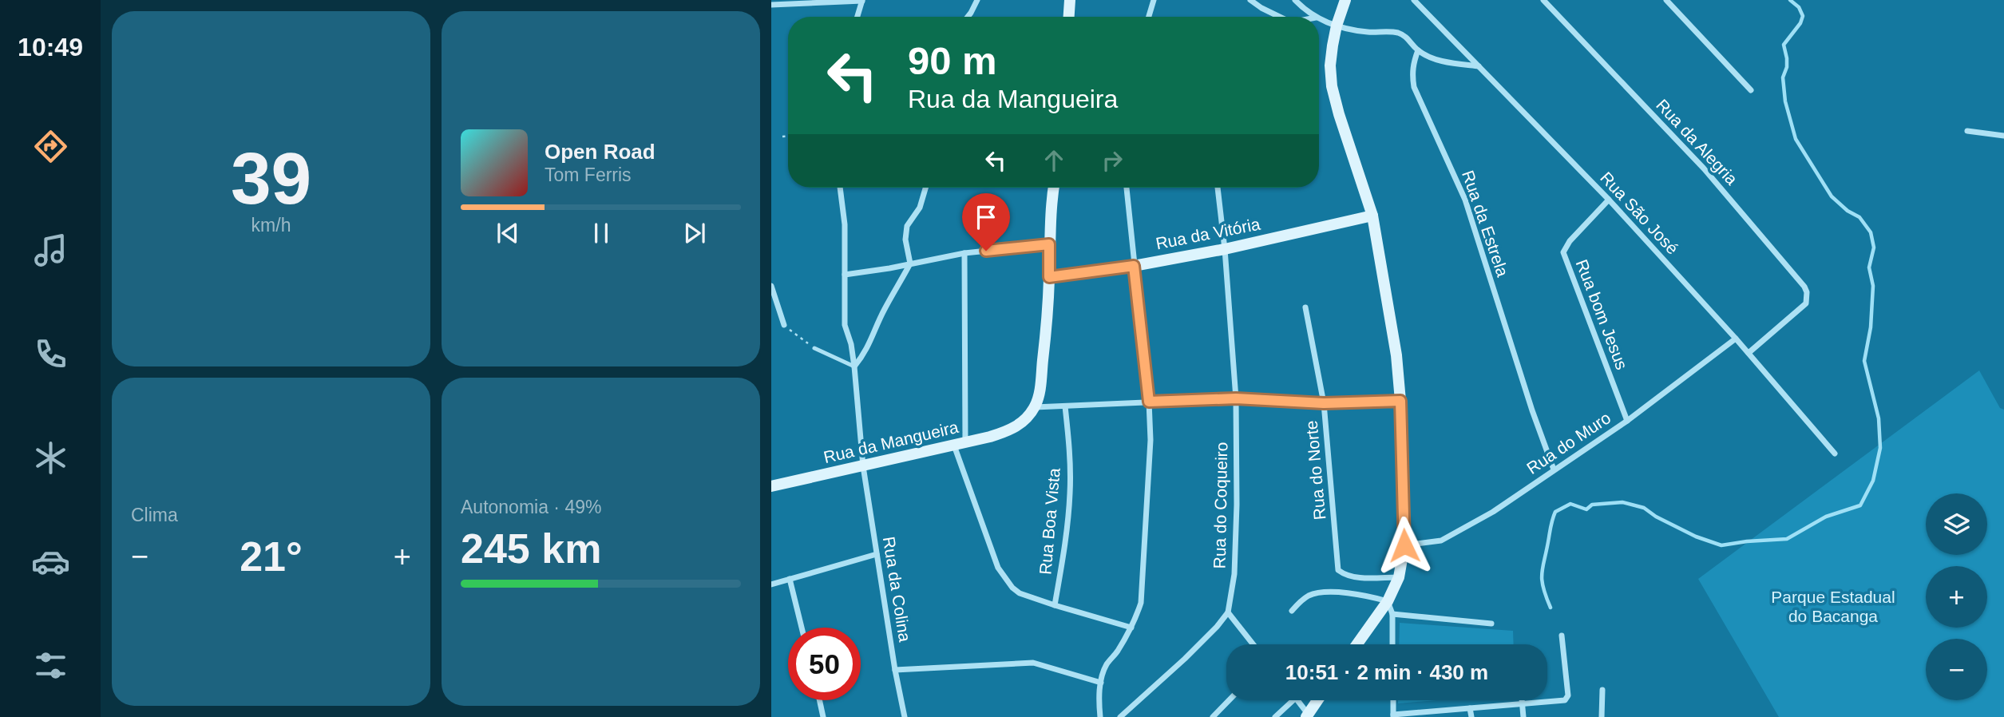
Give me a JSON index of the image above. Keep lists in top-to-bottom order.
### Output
{
  "streets": {
    "street": [
      "Rua da Alegria",
      "Rua São José",
      "Rua da Estrela",
      "Rua da Vitória",
      "Rua bom Jesus",
      "Rua da Mangueira",
      "Rua do Muro",
      "Rua do Norte",
      "Rua do Coqueiro",
      "Rua Boa Vista",
      "Rua da Colina"
    ]
  },
  "crossings": [
    ["Rua da Alegria", "Rua São José"],
    ["Rua São José", "Rua bom Jesus"],
    ["Rua São José", "Rua do Muro"],
    ["Rua da Estrela", "Rua do Muro"],
    ["Rua da Vitória", "Rua do Coqueiro"],
    ["Rua bom Jesus", "Rua do Muro"],
    ["Rua da Mangueira", "Rua da Colina"]
  ],
  "parks": ["Parque Estadual do Bacanga"],
  "page": {
    "tabs": "10:49",
    "tile": [
      ["39", "km/h"],
      "Clima",
      ["Autonomia · 49%", "245 km"]
    ],
    "turn": ["90 m", "Rua da Mangueira"],
    "song": ["Open Road", "Tom Ferris"],
    "map_buttons": ["+", "−"],
    "heat": ["−", "21°", "+"],
    "limit": "50",
    "trip": "10:51 · 2 min · 430 m"
  }
}
